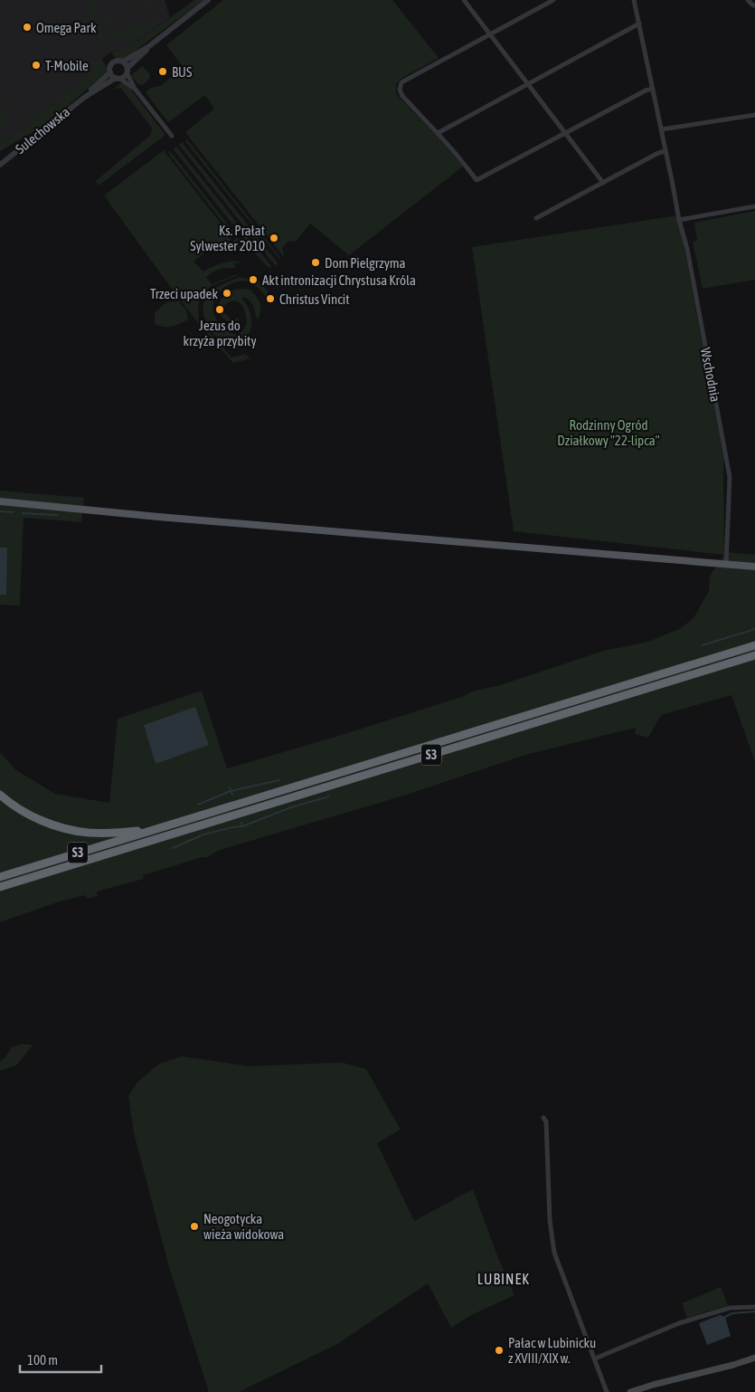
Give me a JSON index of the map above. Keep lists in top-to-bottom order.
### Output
{
  "streets": {
    "highway": ["S3"],
    "street": ["Sulechowska", "Wschodnia"]
  },
  "districts": ["LUBINEK"],
  "parks": ["Rodzinny Ogród Działkowy \"22-lipca\""],
  "places": [
    "Omega Park",
    "T-Mobile",
    "BUS",
    "Ks. Prałat Sylwester 2010",
    "Dom Pielgrzyma",
    "Akt intronizacji Chrystusa Króla",
    "Trzeci upadek",
    "Christus Vincit",
    "Jezus do krzyża przybity",
    "Neogotycka wieża widokowa",
    "Pałac w Lubinicku z XVIII/XIX w."
  ],
  "scale_bar": "100 m"
}
